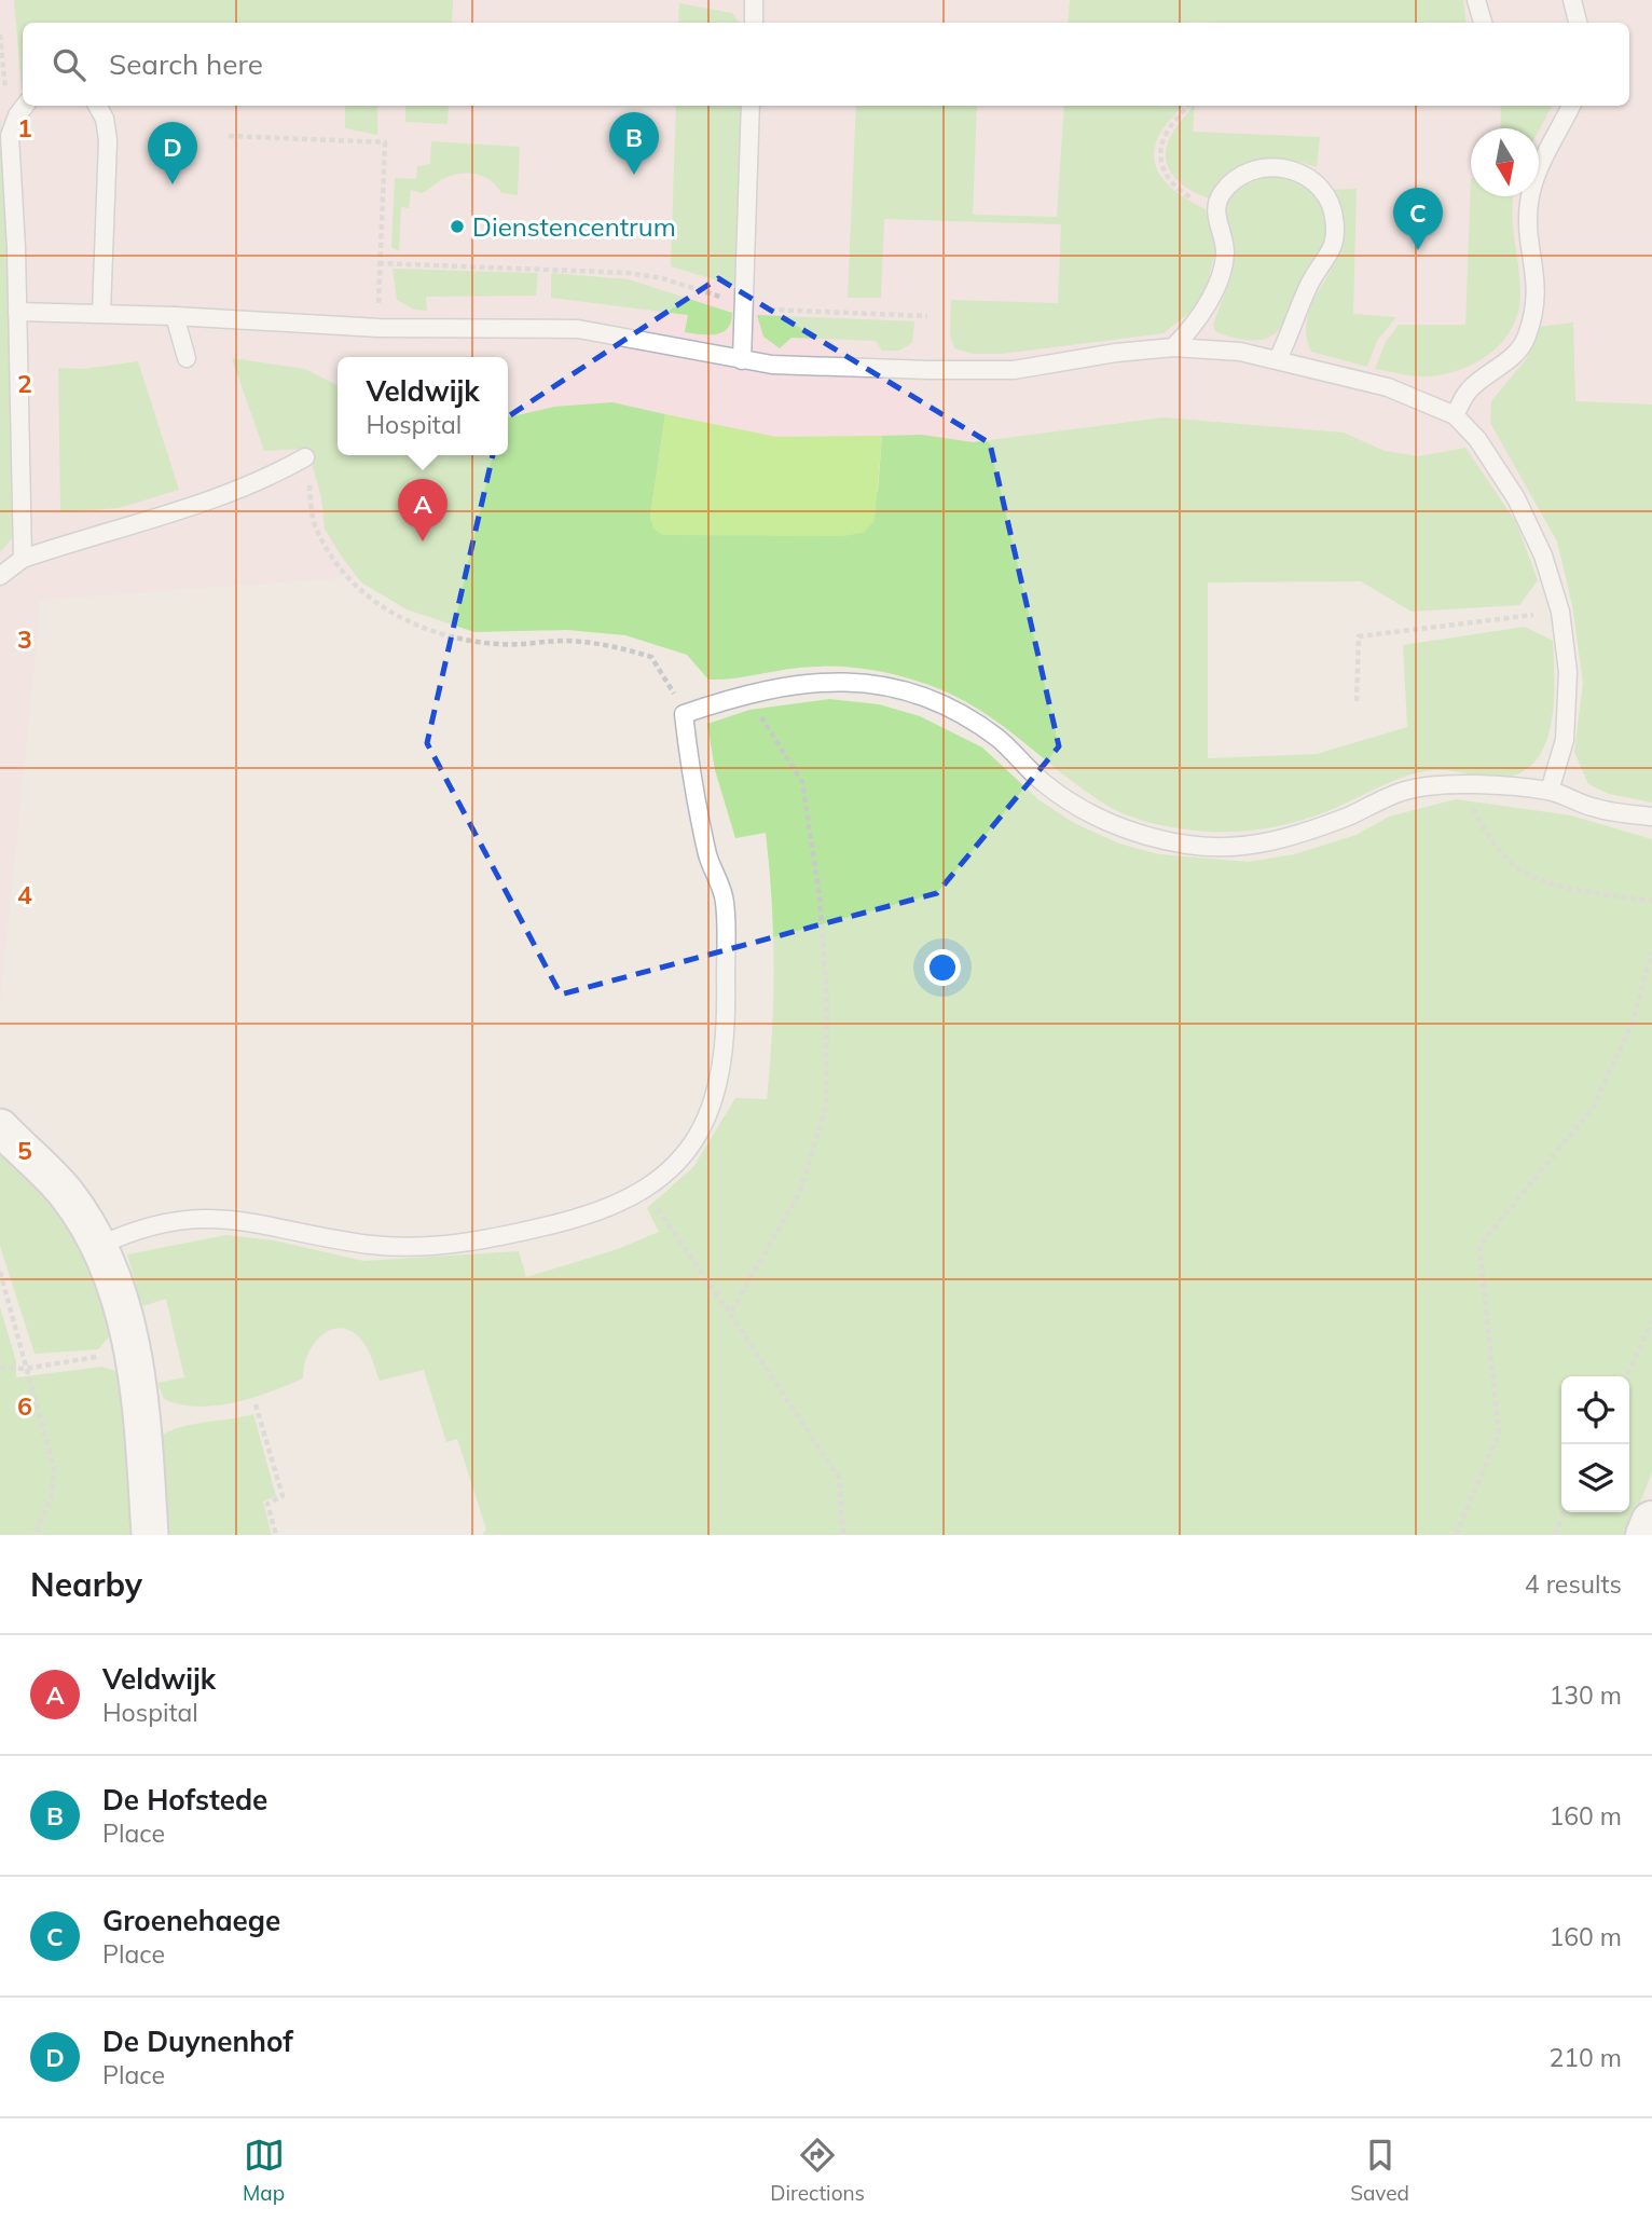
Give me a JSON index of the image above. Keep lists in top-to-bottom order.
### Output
{
  "places": ["Dienstencentrum"],
  "north": "bottom",
  "page": {
    "search": "Search here",
    "pins": [
      "B",
      "D",
      "C",
      "A"
    ],
    "popup": ["Veldwijk", "Hospital"],
    "heading": ["Nearby", "4 results"],
    "list": [
      {
        "mark": "A",
        "name": "Veldwijk",
        "note": "Hospital",
        "value": "130 m"
      },
      {
        "mark": "B",
        "name": "De Hofstede",
        "note": "Place",
        "value": "160 m"
      },
      {
        "mark": "C",
        "name": "Groenehaege",
        "note": "Place",
        "value": "160 m"
      },
      {
        "mark": "D",
        "name": "De Duynenhof",
        "note": "Place",
        "value": "210 m"
      }
    ],
    "nav": ["Map", "Directions", "Saved"]
  },
  "grid": {
    "rows": [
      "1",
      "2",
      "3",
      "4",
      "5",
      "6"
    ]
  }
}
